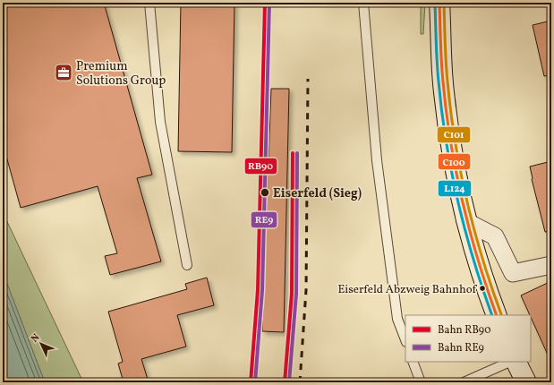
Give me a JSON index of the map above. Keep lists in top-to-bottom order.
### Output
{
  "places": {
    "office": ["Premium Solutions Group"],
    "other": ["Eiserfeld (Sieg)", "Eiserfeld Abzweig Bahnhof"]
  },
  "lines": [
    "rail line RB90",
    "rail line RE9",
    "transit line C100",
    "transit line L124",
    "transit line C101"
  ],
  "legend": ["Bahn RB90", "Bahn RE9"],
  "north": "top left"
}
